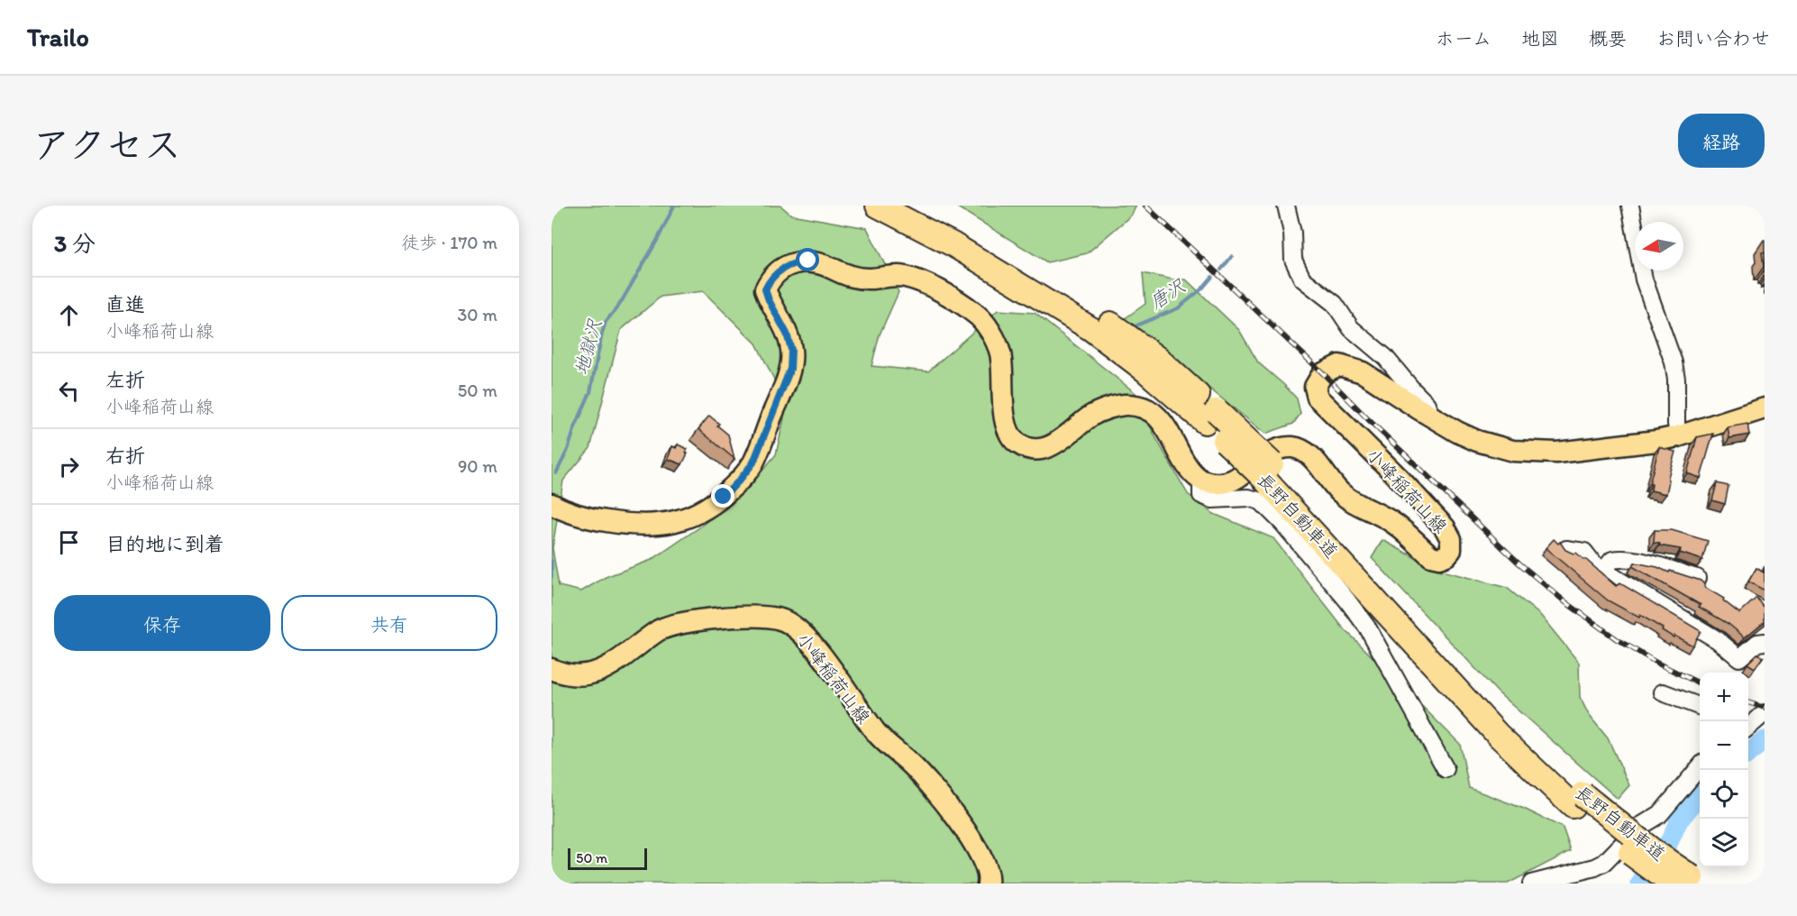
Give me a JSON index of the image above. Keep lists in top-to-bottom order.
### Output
{
  "streets": {
    "highway": ["長野自動車道"],
    "main road": ["小峰稲荷山線"]
  },
  "water": ["唐沢", "地獄沢"],
  "scale_bar": "50 m",
  "north": "left",
  "page": {
    "header": "Trailo",
    "nav": [
      "ホーム",
      "地図",
      "概要",
      "お問い合わせ"
    ],
    "title": "アクセス",
    "buttons": [
      "経路",
      ["保存", "共有"]
    ],
    "heading": ["3 分", "徒歩 · 170 m"],
    "list": [
      ["直進", "小峰稲荷山線", "30 m"],
      ["左折", "小峰稲荷山線", "50 m"],
      ["右折", "小峰稲荷山線", "90 m"],
      "目的地に到着"
    ],
    "map_buttons": ["+", "−"],
    "scale": "50 m"
  }
}
